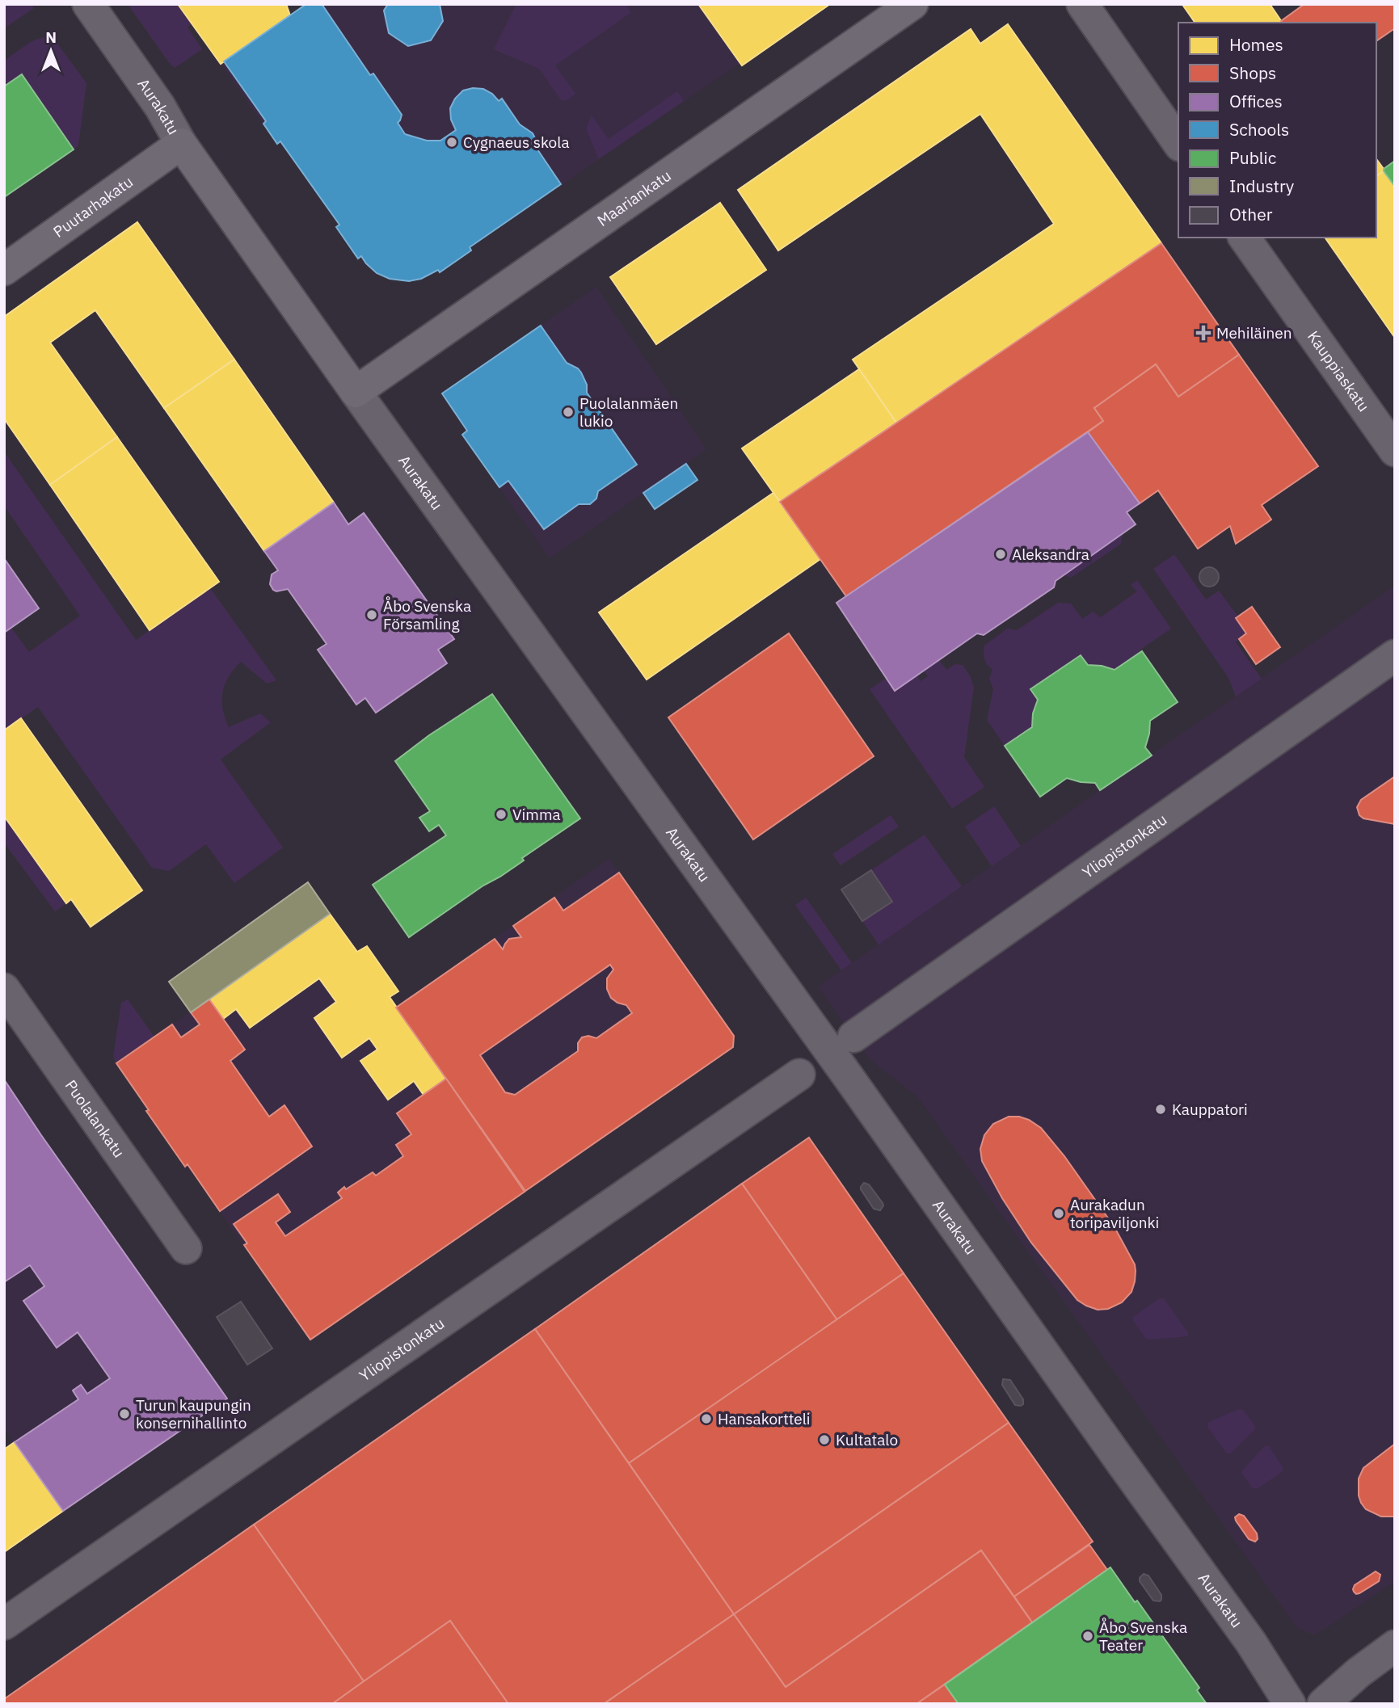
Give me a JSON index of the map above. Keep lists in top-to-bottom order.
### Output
{
  "streets": {
    "street": [
      "Aurakatu",
      "Maariankatu",
      "Puutarhakatu",
      "Kauppiaskatu",
      "Yliopistonkatu",
      "Puolalankatu"
    ]
  },
  "crossings": [
    ["Aurakatu", "Maariankatu"],
    ["Aurakatu", "Puutarhakatu"]
  ],
  "places": {
    "other": [
      "Cygnaeus skola",
      "Puolalanmäen lukio",
      "Aleksandra",
      "Åbo Svenska Församling",
      "Vimma",
      "Kauppatori",
      "Aurakadun toripaviljonki",
      "Turun kaupungin konsernihallinto",
      "Hansakortteli",
      "Kultatalo",
      "Åbo Svenska Teater"
    ],
    "health": ["Mehiläinen"]
  },
  "legend": [
    "Homes",
    "Shops",
    "Offices",
    "Schools",
    "Public",
    "Industry",
    "Other"
  ],
  "north": "top"
}
